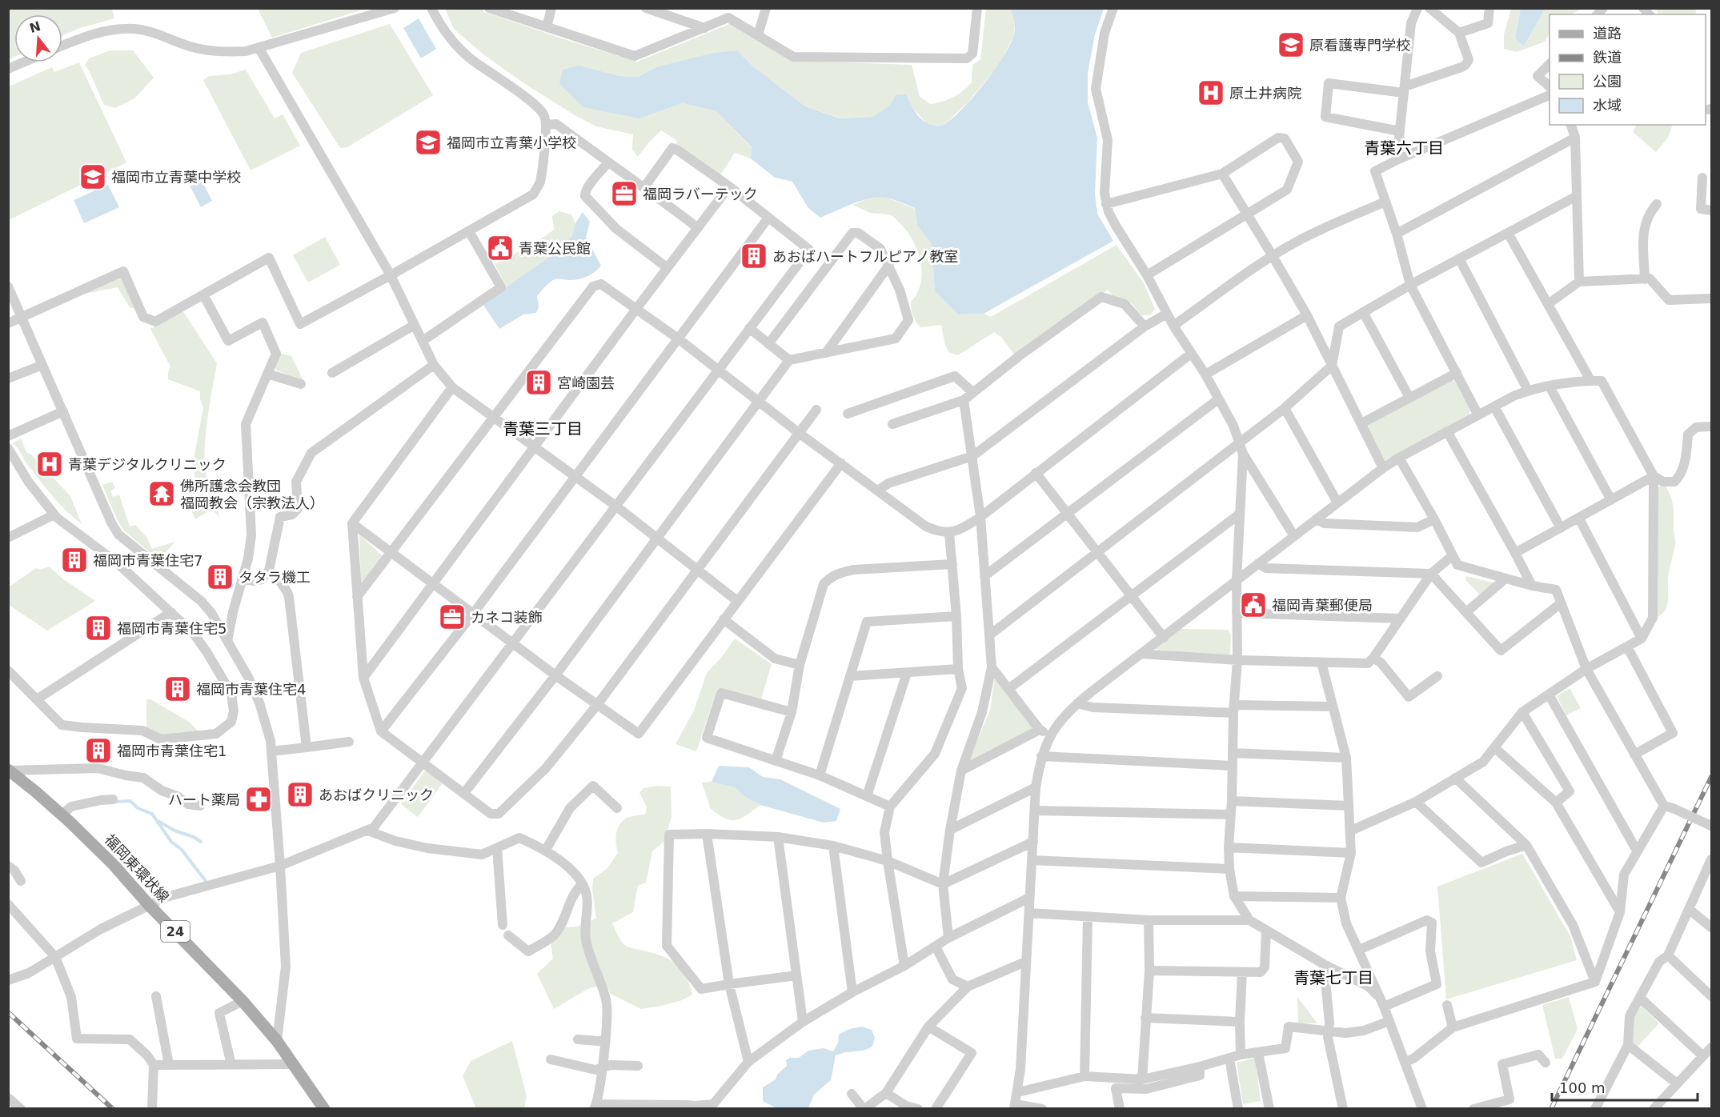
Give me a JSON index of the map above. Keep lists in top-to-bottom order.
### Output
{
  "streets": {
    "main road": ["福岡東環状線", "24"]
  },
  "districts": ["青葉六丁目", "青葉三丁目", "青葉七丁目"],
  "places": {
    "school or university": ["原看護専門学校", "福岡市立青葉小学校", "福岡市立青葉中学校"],
    "hospital": ["原土井病院", "青葉デジタルクリニック"],
    "office": ["福岡ラバーテック", "カネコ装飾"],
    "public building": ["青葉公民館", "福岡青葉郵便局"],
    "building": [
      "あおばハートフルピアノ教室",
      "宮崎園芸",
      "福岡市青葉住宅7",
      "タタラ機工",
      "福岡市青葉住宅5",
      "福岡市青葉住宅4",
      "福岡市青葉住宅1",
      "あおばクリニック"
    ],
    "temple": ["佛所護念会教団 福岡教会（宗教法人）"],
    "pharmacy": ["ハート薬局"]
  },
  "legend": [
    "道路",
    "鉄道",
    "公園",
    "水域"
  ],
  "scale_bar": "100 m",
  "north": "top"
}
